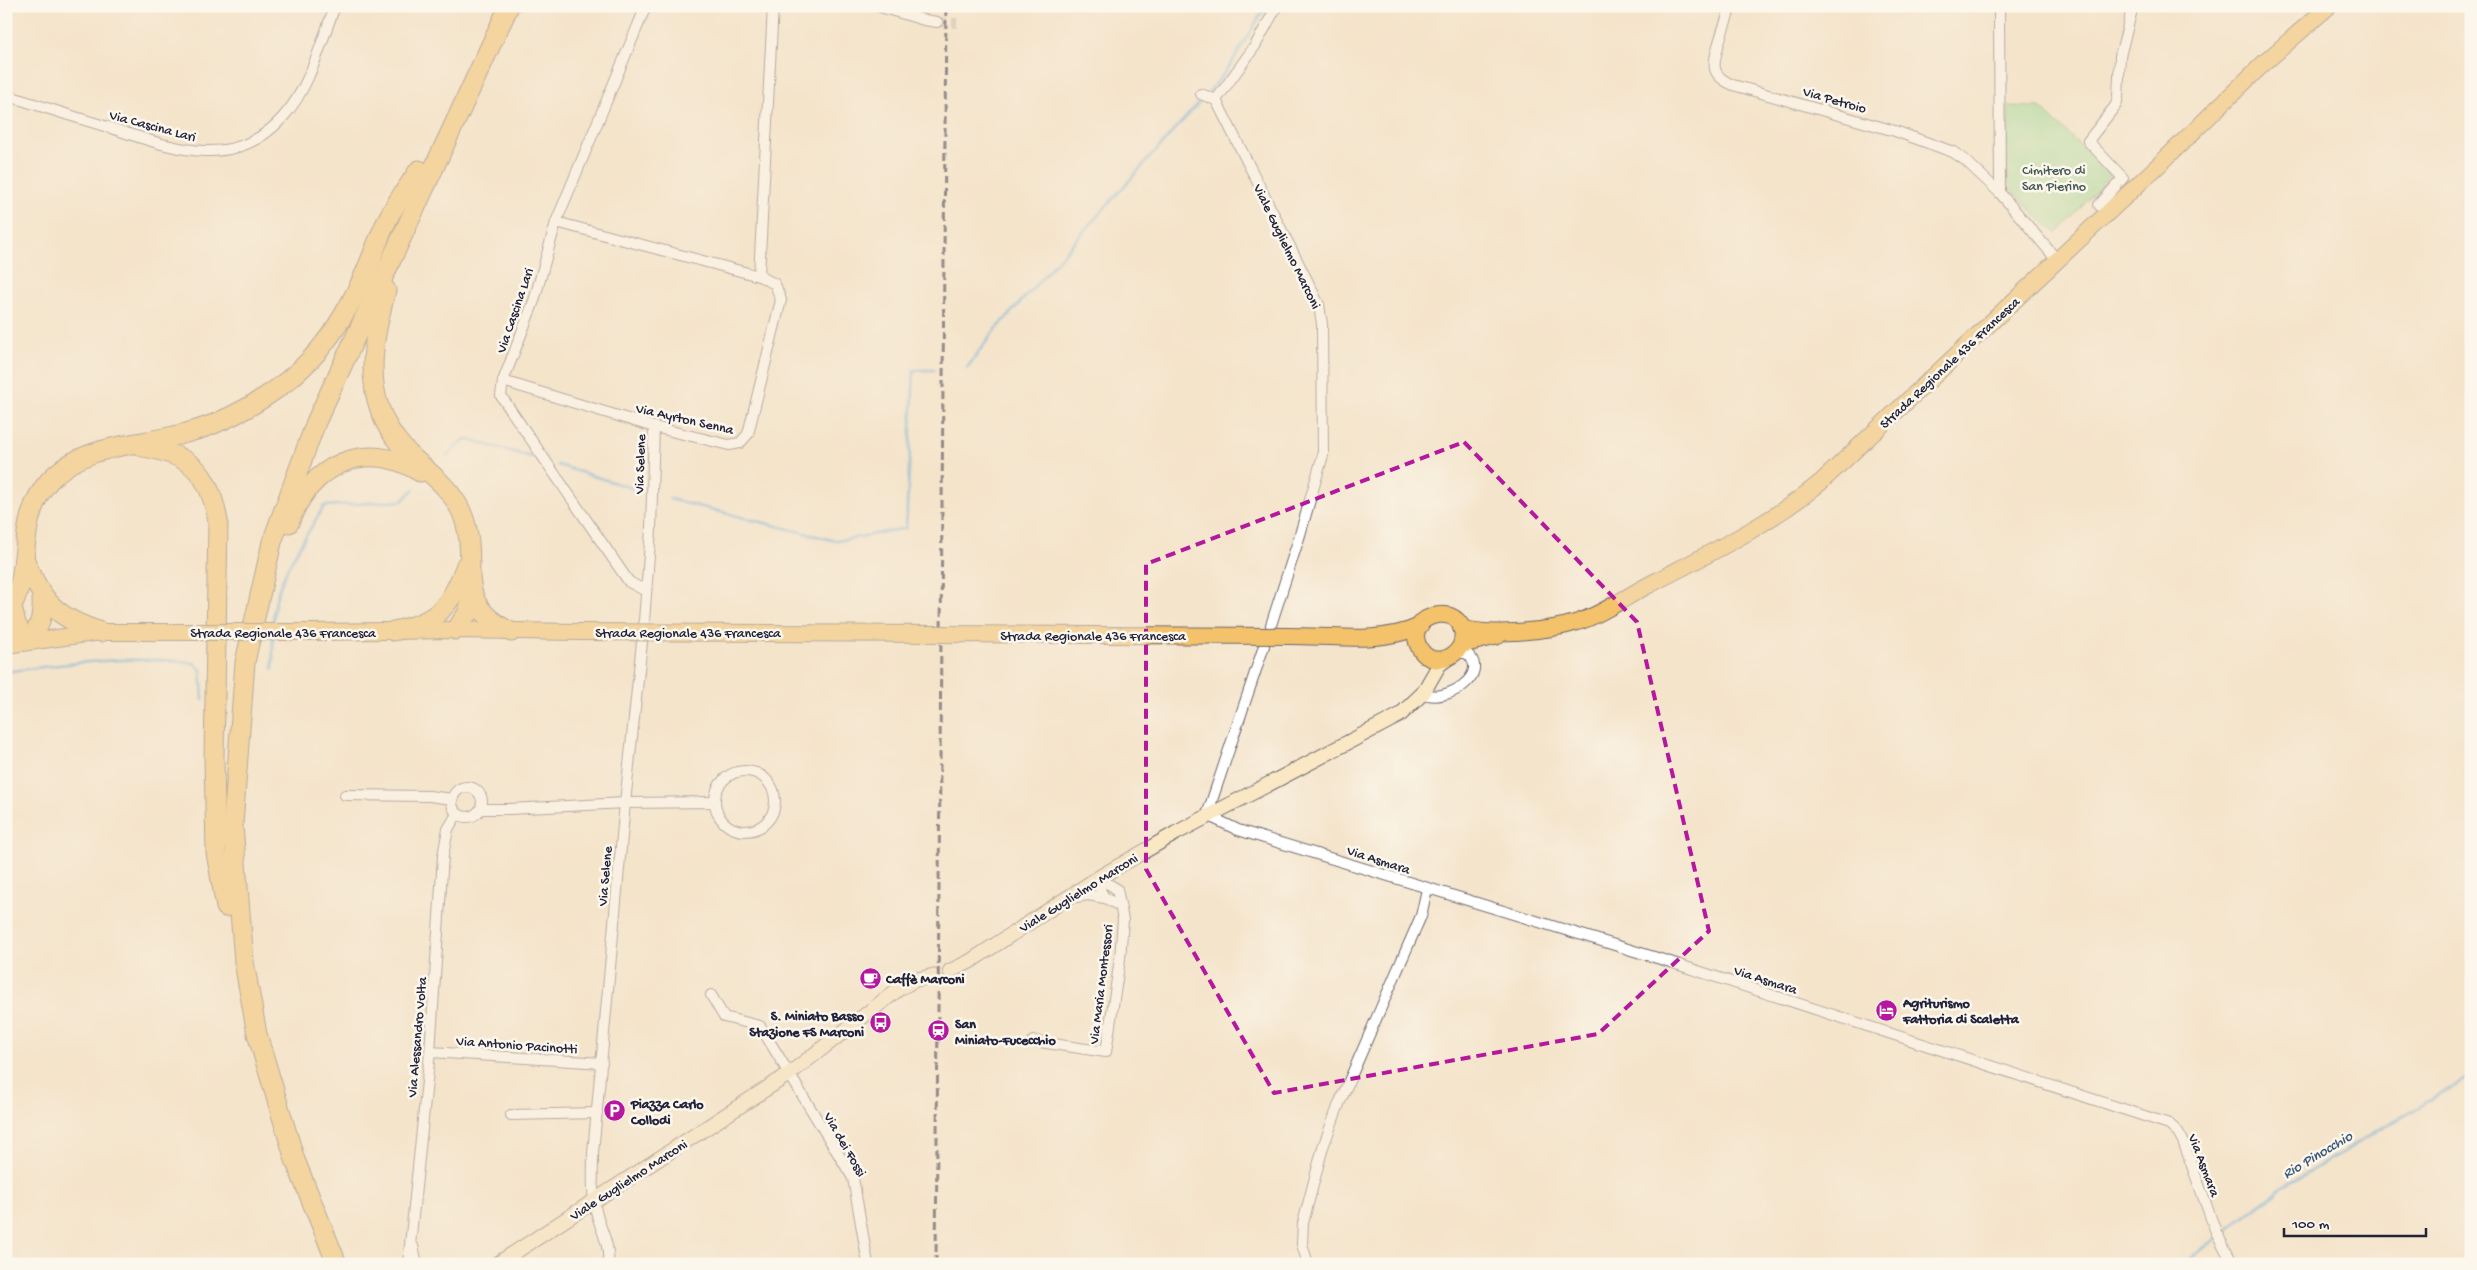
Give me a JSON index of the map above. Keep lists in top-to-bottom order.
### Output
{
  "streets": {
    "main road": ["Strada Regionale 436 Francesca"],
    "street": [
      "Via Petroio",
      "Via Cascina Lari",
      "Viale Guglielmo Marconi",
      "Via Ayrton Senna",
      "Via Selene",
      "Via Asmara",
      "Via Maria Montessori",
      "Via Alessandro Volta",
      "Via Antonio Pacinotti",
      "Via dei Fossi"
    ]
  },
  "crossings": [
    ["Via Petroio", "Strada Regionale 436 Francesca"],
    ["Via Cascina Lari", "Via Ayrton Senna"],
    ["Viale Guglielmo Marconi", "Strada Regionale 436 Francesca"],
    ["Viale Guglielmo Marconi", "Via Selene"],
    ["Viale Guglielmo Marconi", "Via Asmara"],
    ["Viale Guglielmo Marconi", "Via Maria Montessori"],
    ["Viale Guglielmo Marconi", "Via dei Fossi"],
    ["Via Ayrton Senna", "Via Selene"],
    ["Via Selene", "Via Antonio Pacinotti"],
    ["Via Alessandro Volta", "Via Antonio Pacinotti"]
  ],
  "water": ["Rio Pinocchio"],
  "parks": ["Cimitero di San Pierino"],
  "places": {
    "cafe": ["Caffè Marconi"],
    "hotel": ["Agriturismo Fattoria di Scaletta"],
    "bus stop": ["S. Miniato Basso Stazione FS Marconi"],
    "station": ["San Miniato-Fucecchio"],
    "parking": ["Piazza Carlo Collodi"]
  },
  "scale_bar": "100 m"
}
